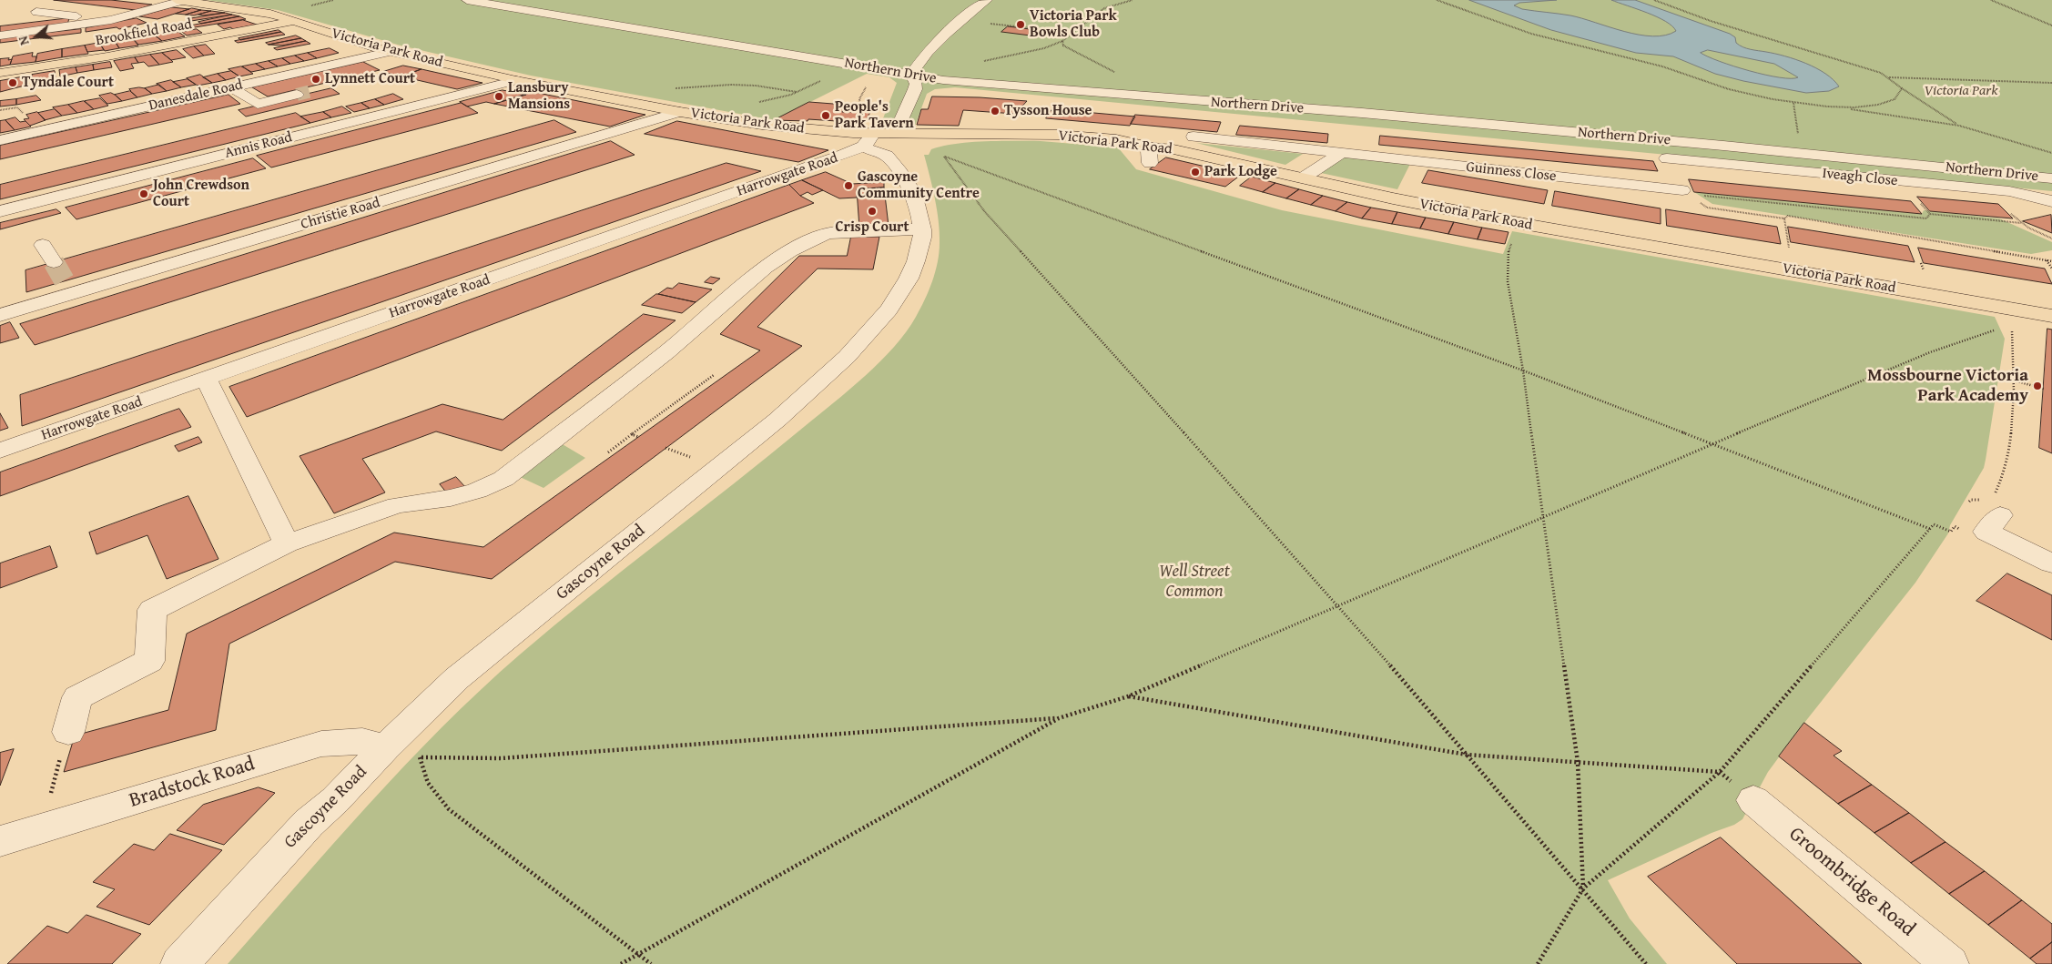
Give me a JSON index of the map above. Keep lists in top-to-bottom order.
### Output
{
  "streets": {
    "main road": ["Brookfield Road", "Victoria Park Road"],
    "street": [
      "Northern Drive",
      "Danesdale Road",
      "Annis Road",
      "Guinness Close",
      "Harrowgate Road",
      "Iveagh Close",
      "Christie Road",
      "Gascoyne Road",
      "Bradstock Road",
      "Groombridge Road"
    ]
  },
  "crossings": [
    ["Brookfield Road", "Victoria Park Road"],
    ["Victoria Park Road", "Danesdale Road"],
    ["Victoria Park Road", "Annis Road"],
    ["Victoria Park Road", "Harrowgate Road"],
    ["Victoria Park Road", "Christie Road"],
    ["Victoria Park Road", "Gascoyne Road"],
    ["Guinness Close", "Iveagh Close"],
    ["Harrowgate Road", "Gascoyne Road"],
    ["Gascoyne Road", "Bradstock Road"]
  ],
  "parks": ["Victoria Park", "Well Street Common"],
  "places": [
    "Victoria Park Bowls Club",
    "Lynnett Court",
    "Tyndale Court",
    "Lansbury Mansions",
    "Tysson House",
    "People's Park Tavern",
    "Park Lodge",
    "Gascoyne Community Centre",
    "John Crewdson Court",
    "Crisp Court",
    "Mossbourne Victoria Park Academy"
  ],
  "north": "left"
}
